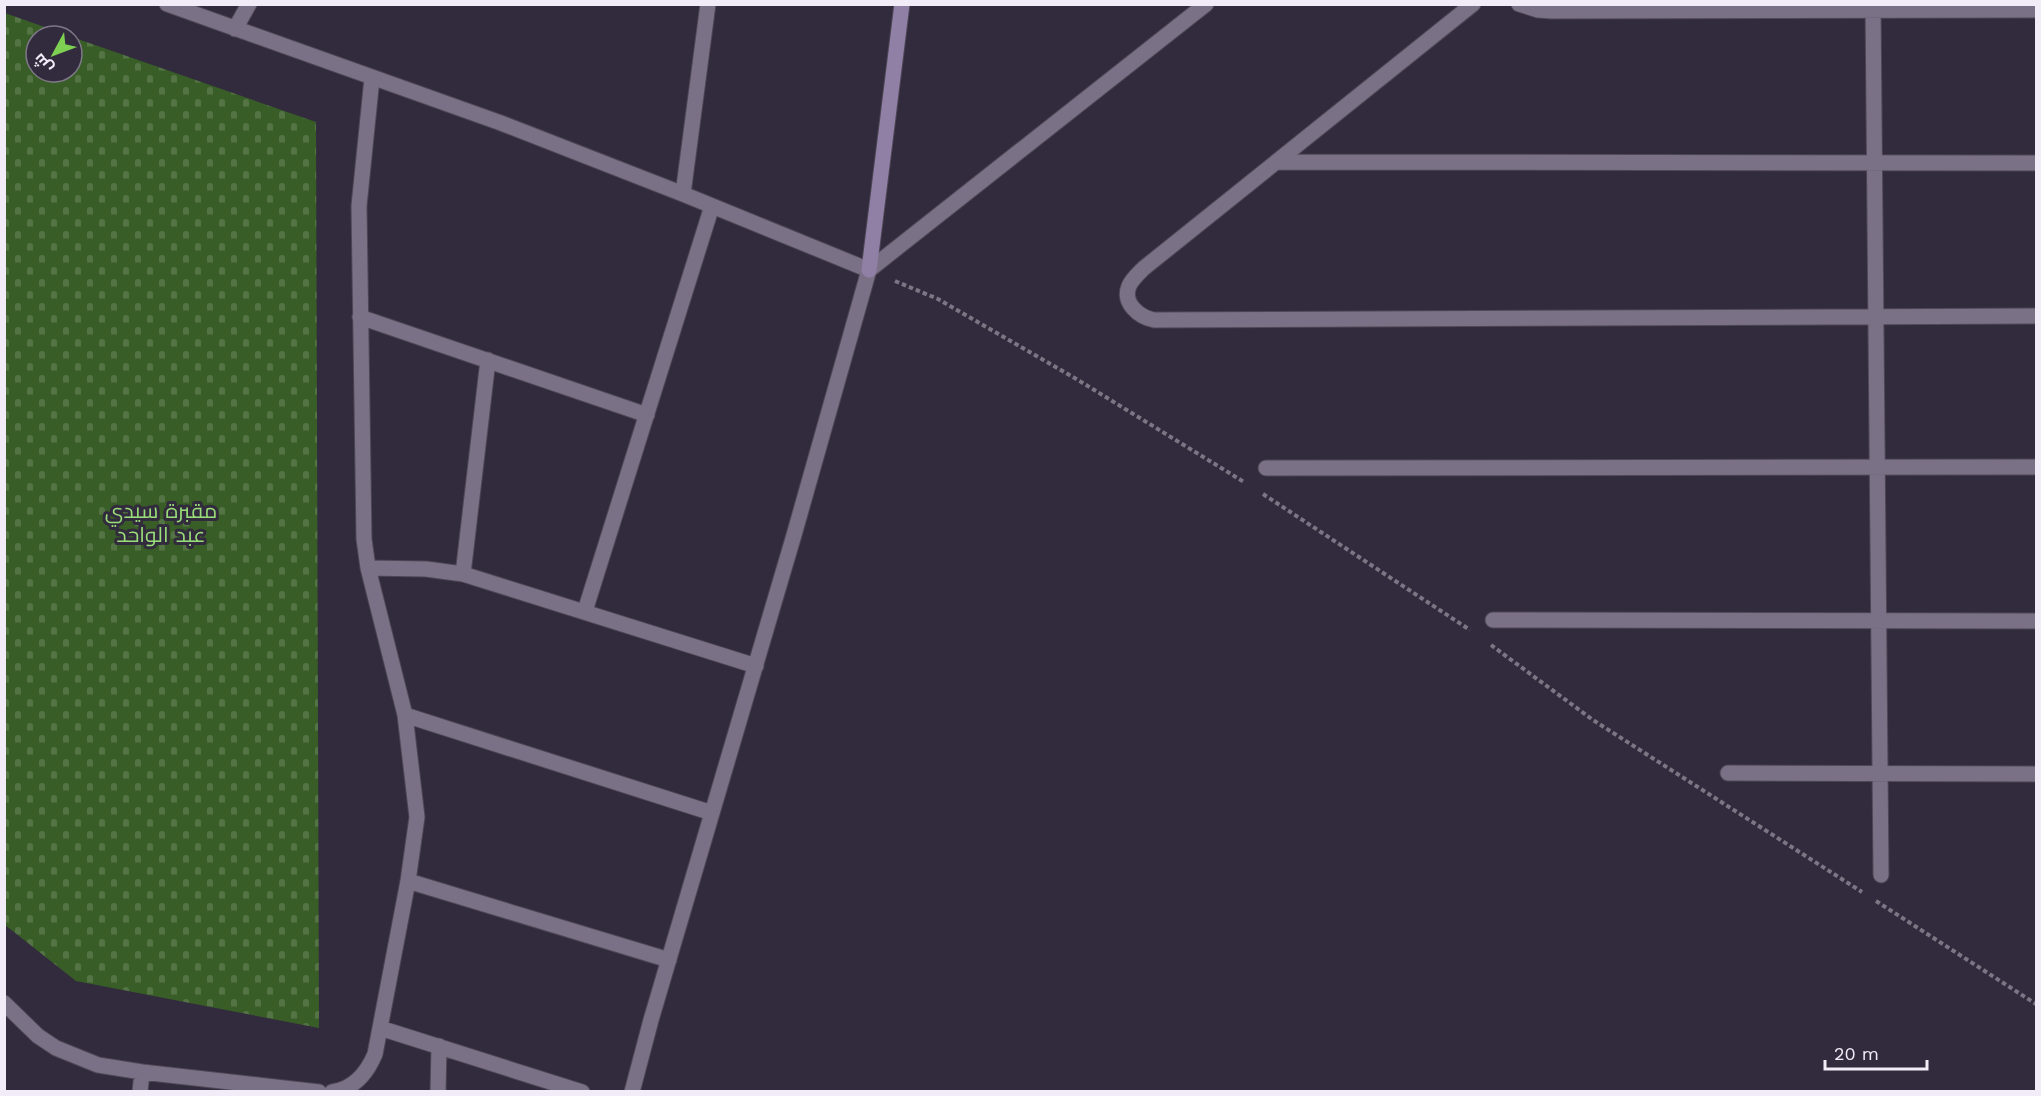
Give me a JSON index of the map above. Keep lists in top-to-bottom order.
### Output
{
  "parks": ["مقبرة سيدي عبد الواحد"],
  "scale_bar": "20 m",
  "north": "bottom left"
}
